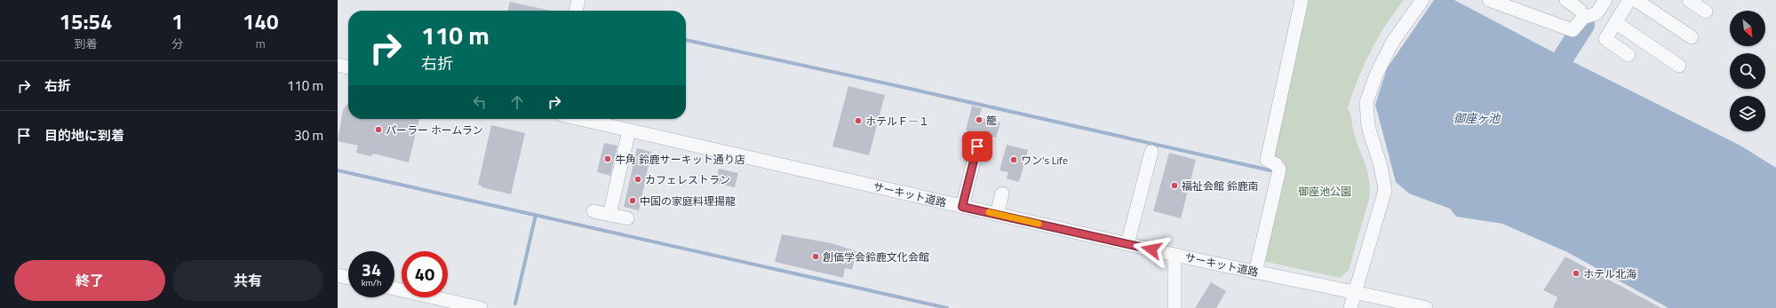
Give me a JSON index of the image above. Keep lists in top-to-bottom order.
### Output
{
  "streets": {
    "street": ["サーキット道路"]
  },
  "water": ["御座ヶ池"],
  "parks": ["御座池公園"],
  "places": [
    "籠",
    "ホテルＦ―１",
    "パーラー ホームラン",
    "牛角 鈴鹿サーキット通り店",
    "ワン's Life",
    "カフェレストラン",
    "福祉会館 鈴鹿南",
    "中国の家庭料理揚龍",
    "創価学会鈴鹿文化会館",
    "ホテル北海"
  ],
  "north": "bottom right",
  "page": {
    "eta": [
      "15:54",
      "到着",
      "1",
      "分",
      "140",
      "m"
    ],
    "turn": ["110 m", "右折"],
    "list": [
      {
        "name": "右折",
        "value": "110 m"
      },
      {
        "name": "目的地に到着",
        "value": "30 m"
      }
    ],
    "speed": "34 km/h",
    "limit": "40",
    "buttons": ["終了", "共有"]
  }
}
